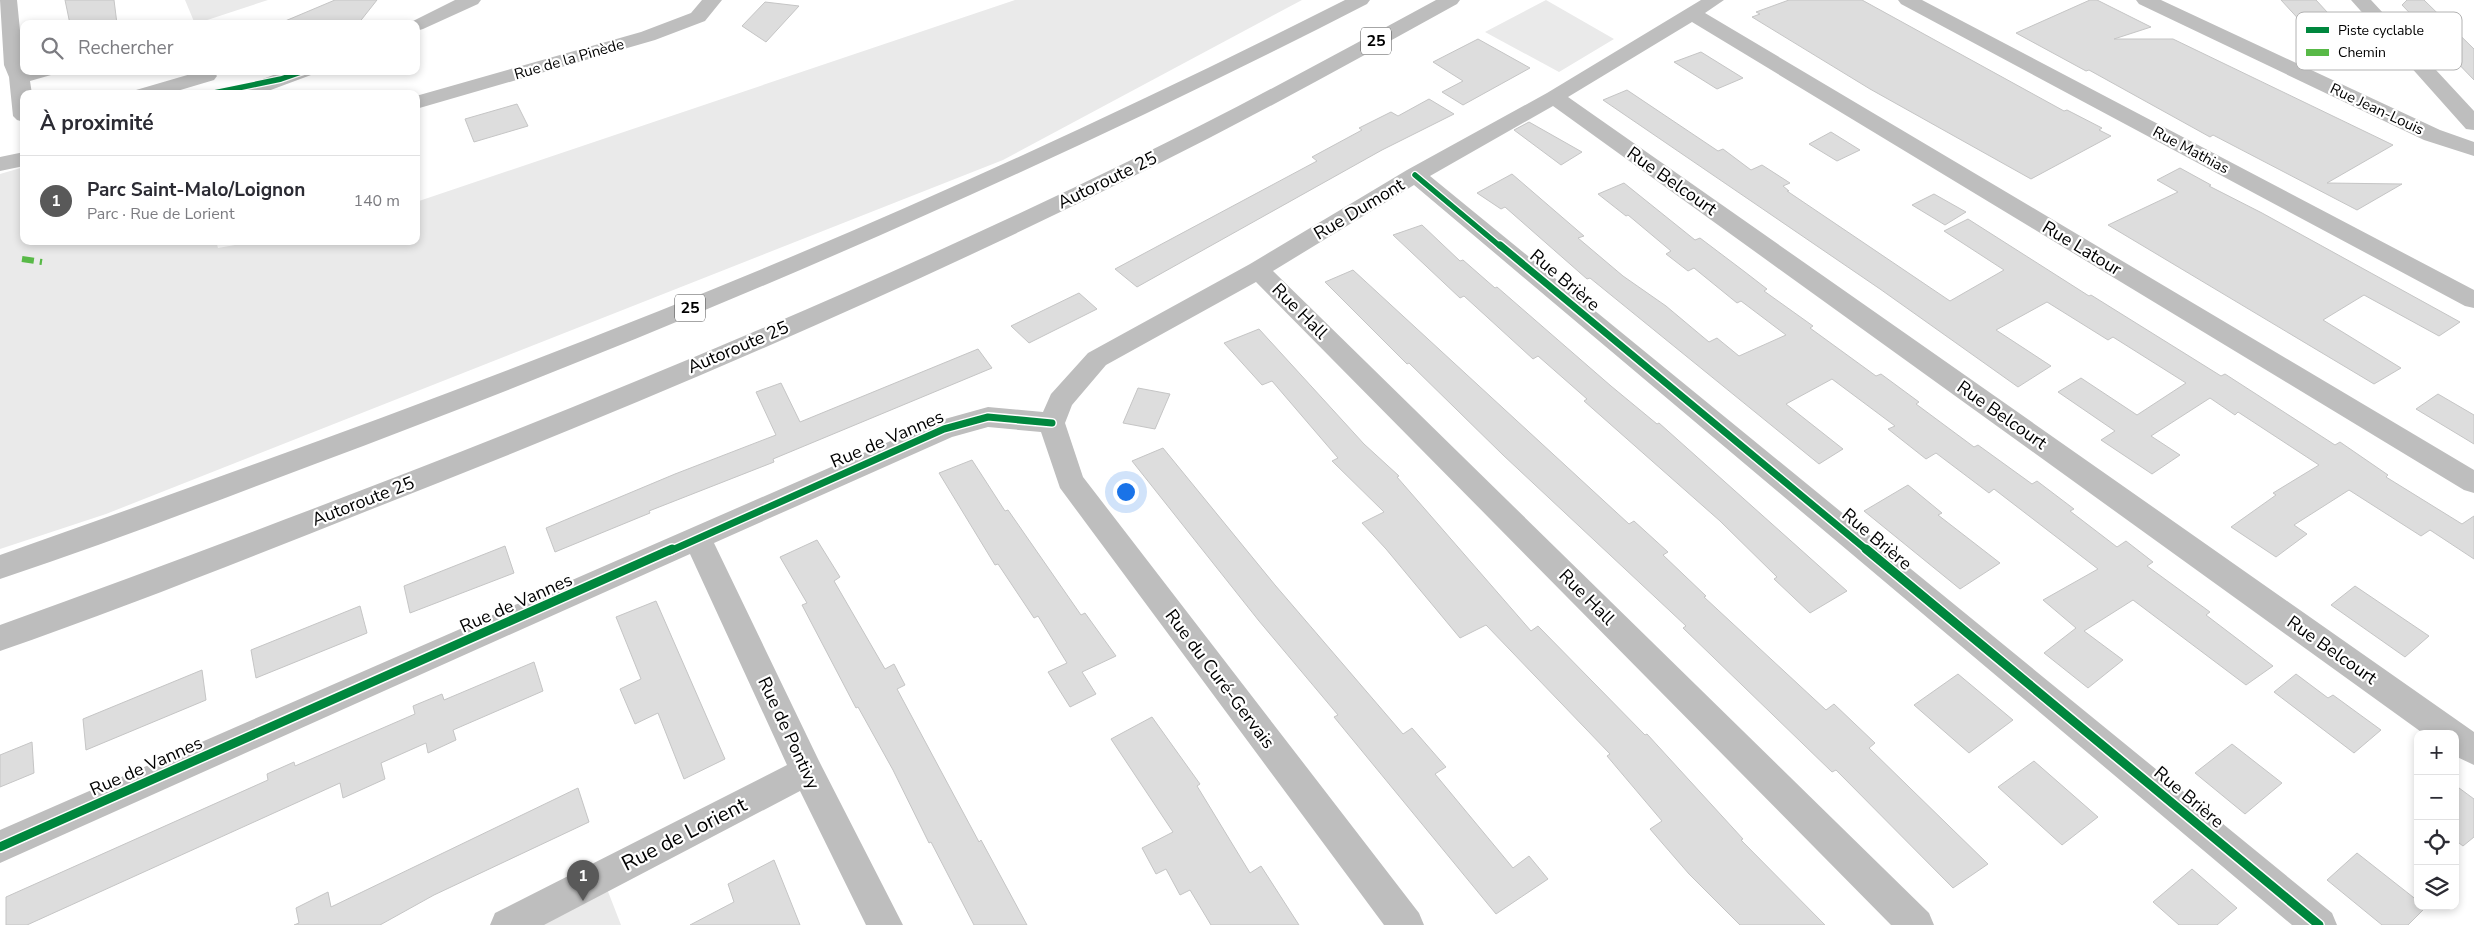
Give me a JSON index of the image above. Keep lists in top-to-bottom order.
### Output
{
  "streets": {
    "highway": ["25", "Autoroute 25"],
    "street": [
      "Rue de la Pinède",
      "Rue Jean-Louis",
      "Rue Mathias",
      "Rue Belcourt",
      "Rue Dumont",
      "Rue Latour",
      "Rue Brière",
      "Rue Hall",
      "Rue de Vannes",
      "Rue du Curé-Gervais",
      "Rue de Pontivy",
      "Rue de Lorient"
    ]
  },
  "crossings": [
    ["Rue Belcourt", "Rue Dumont"],
    ["Rue Dumont", "Rue Latour"],
    ["Rue Dumont", "Rue Brière"],
    ["Rue Dumont", "Rue Hall"],
    ["Rue Dumont", "Rue de Vannes"],
    ["Rue Dumont", "Rue du Curé-Gervais"],
    ["Rue de Vannes", "Rue du Curé-Gervais"],
    ["Rue de Vannes", "Rue de Pontivy"],
    ["Rue de Pontivy", "Rue de Lorient"]
  ],
  "legend": ["Piste cyclable", "Chemin"],
  "page": {
    "search": "Rechercher",
    "heading": "À proximité",
    "list": [
      {
        "mark": "1",
        "name": "Parc Saint-Malo/Loignon",
        "note": "Parc · Rue de Lorient",
        "value": "140 m"
      }
    ],
    "map_buttons": ["+", "−"],
    "pins": "1"
  }
}
